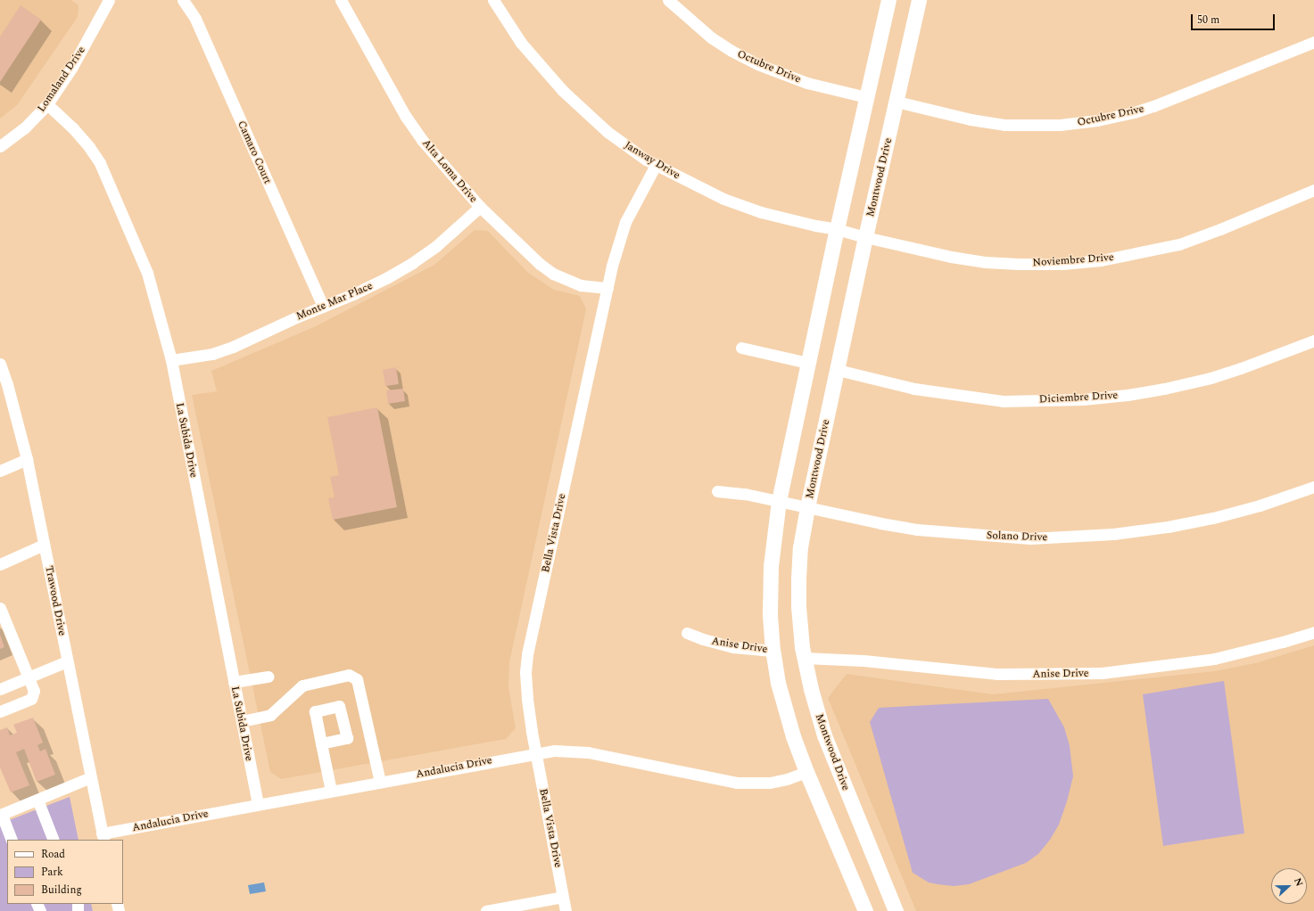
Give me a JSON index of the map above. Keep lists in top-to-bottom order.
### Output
{
  "streets": {
    "main road": ["Montwood Drive"],
    "street": [
      "Octubre Drive",
      "Lomaland Drive",
      "Camaro Court",
      "Janway Drive",
      "Alta Loma Drive",
      "Noviembre Drive",
      "Monte Mar Place",
      "Diciembre Drive",
      "La Subida Drive",
      "Bella Vista Drive",
      "Solano Drive",
      "Trawood Drive",
      "Anise Drive",
      "Andalucia Drive"
    ]
  },
  "crossings": [
    ["Octubre Drive", "Montwood Drive"],
    ["Lomaland Drive", "La Subida Drive"],
    ["Camaro Court", "Monte Mar Place"],
    ["Janway Drive", "Montwood Drive"],
    ["Janway Drive", "Noviembre Drive"],
    ["Janway Drive", "Bella Vista Drive"],
    ["Alta Loma Drive", "Monte Mar Place"],
    ["Alta Loma Drive", "Bella Vista Drive"],
    ["Montwood Drive", "Noviembre Drive"],
    ["Montwood Drive", "Diciembre Drive"],
    ["Montwood Drive", "Solano Drive"],
    ["Montwood Drive", "Anise Drive"],
    ["Monte Mar Place", "La Subida Drive"],
    ["La Subida Drive", "Andalucia Drive"],
    ["Bella Vista Drive", "Andalucia Drive"],
    ["Trawood Drive", "Andalucia Drive"]
  ],
  "legend": ["Road", "Park", "Building"],
  "scale_bar": "50 m",
  "north": "right"
}
